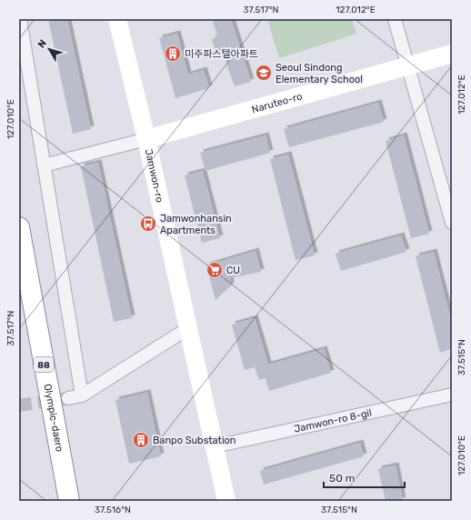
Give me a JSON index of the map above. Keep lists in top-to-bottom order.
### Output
{
  "streets": {
    "highway": ["88", "Olympic-daero"],
    "main road": ["Naruteo-ro", "Jamwon-ro"],
    "street": ["Jamwon-ro 8-gil"]
  },
  "crossings": [
    ["Naruteo-ro", "Jamwon-ro"],
    ["Jamwon-ro", "Jamwon-ro 8-gil"]
  ],
  "places": {
    "building": ["미주파스텔아파트", "Banpo Substation"],
    "school or university": ["Seoul Sindong Elementary School"],
    "bus stop": ["Jamwonhansin Apartments"],
    "supermarket": ["CU"]
  },
  "scale_bar": "50 m",
  "north": "top left",
  "coordinates": [
    "37.517°N",
    "127.012°E",
    "127.010°E",
    "37.515°N",
    "37.516°N"
  ]
}
